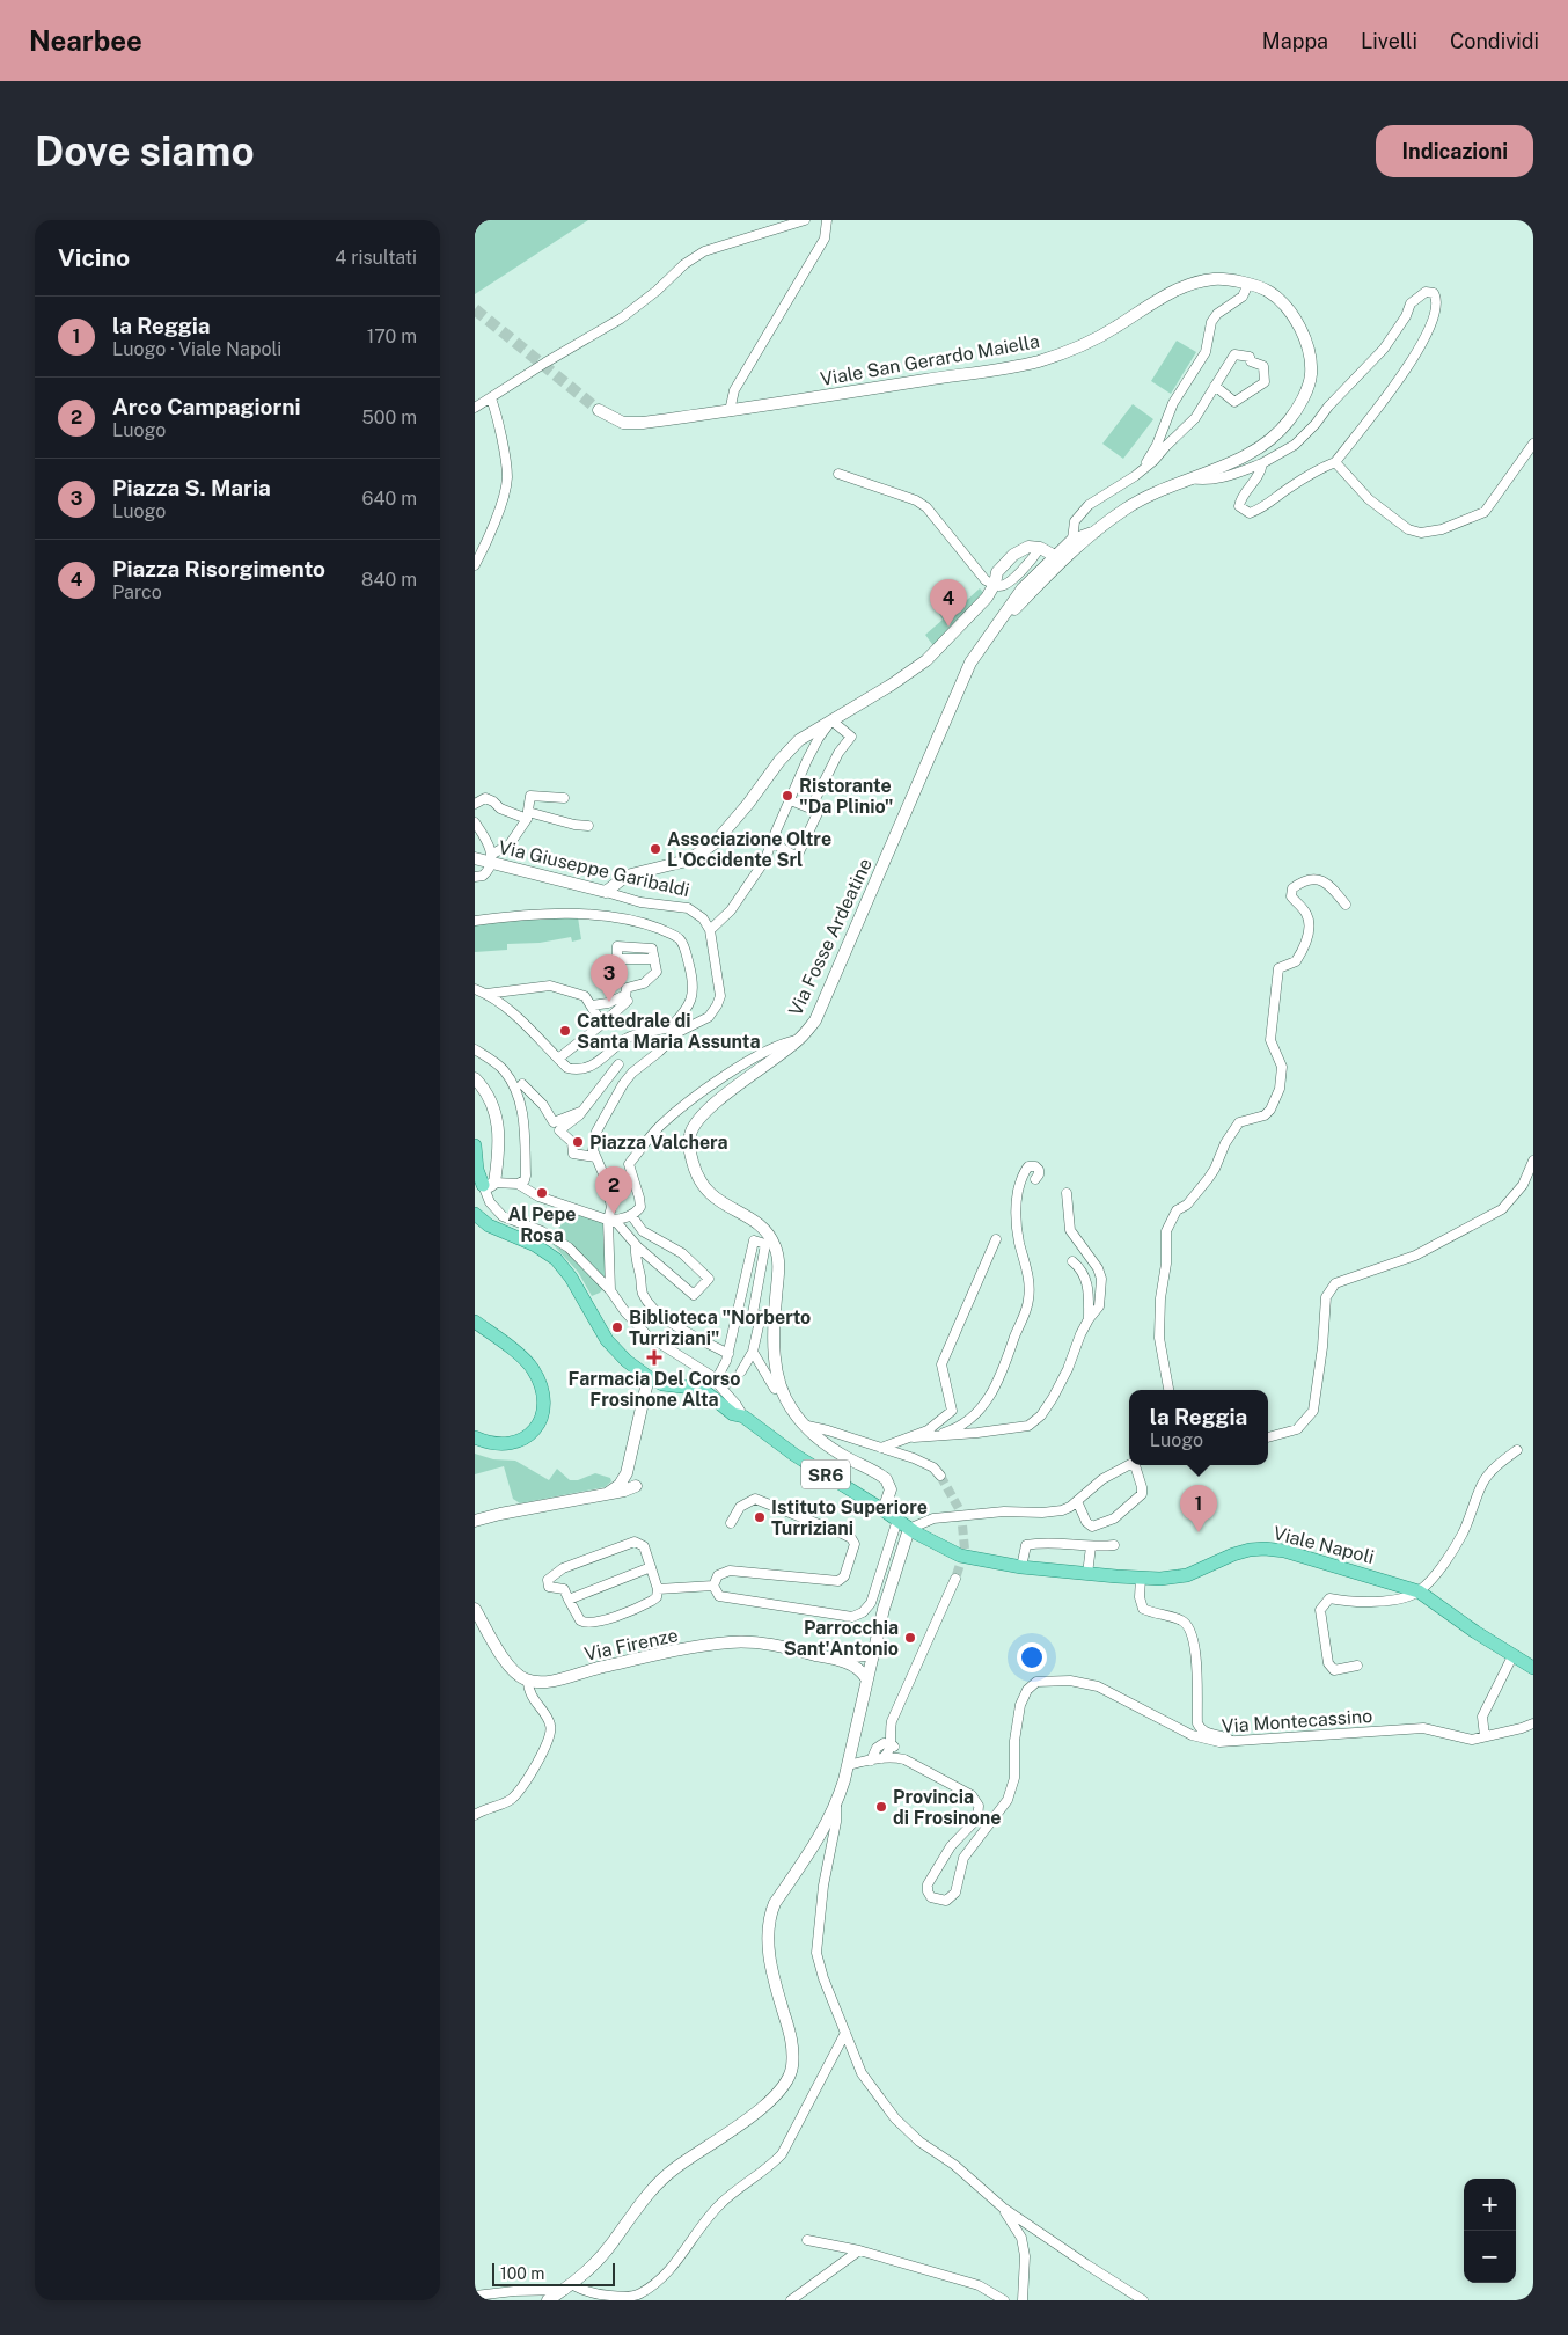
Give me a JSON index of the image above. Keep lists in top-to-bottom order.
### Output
{
  "streets": {
    "main road": [
      "Viale San Gerardo Maiella",
      "Via Giuseppe Garibaldi",
      "Via Fosse Ardeatine",
      "SR6",
      "Viale Napoli",
      "Via Firenze"
    ],
    "street": ["Via Montecassino"]
  },
  "crossings": [
    ["Viale San Gerardo Maiella", "Via Fosse Ardeatine"],
    ["Via Fosse Ardeatine", "SR6"],
    ["SR6", "Viale Napoli"]
  ],
  "places": {
    "other": [
      "Ristorante \"Da Plinio\"",
      "Associazione Oltre L'Occidente Srl",
      "Cattedrale di Santa Maria Assunta",
      "Piazza Valchera",
      "Al Pepe Rosa",
      "Biblioteca \"Norberto Turriziani\"",
      "Istituto Superiore Turriziani",
      "Parrocchia Sant'Antonio",
      "Provincia di Frosinone"
    ],
    "health": ["Farmacia Del Corso Frosinone Alta"]
  },
  "scale_bar": "100 m",
  "page": {
    "header": "Nearbee",
    "nav": ["Mappa", "Livelli", "Condividi"],
    "buttons": "Indicazioni",
    "title": "Dove siamo",
    "heading": ["Vicino", "4 risultati"],
    "list": [
      {
        "mark": "1",
        "name": "la Reggia",
        "note": "Luogo · Viale Napoli",
        "value": "170 m"
      },
      {
        "mark": "2",
        "name": "Arco Campagiorni",
        "note": "Luogo",
        "value": "500 m"
      },
      {
        "mark": "3",
        "name": "Piazza S. Maria",
        "note": "Luogo",
        "value": "640 m"
      },
      {
        "mark": "4",
        "name": "Piazza Risorgimento",
        "note": "Parco",
        "value": "840 m"
      }
    ],
    "pins": [
      "4",
      "3",
      "2",
      "1"
    ],
    "popup": ["la Reggia", "Luogo"],
    "map_buttons": ["+", "−"],
    "scale": "100 m"
  }
}
